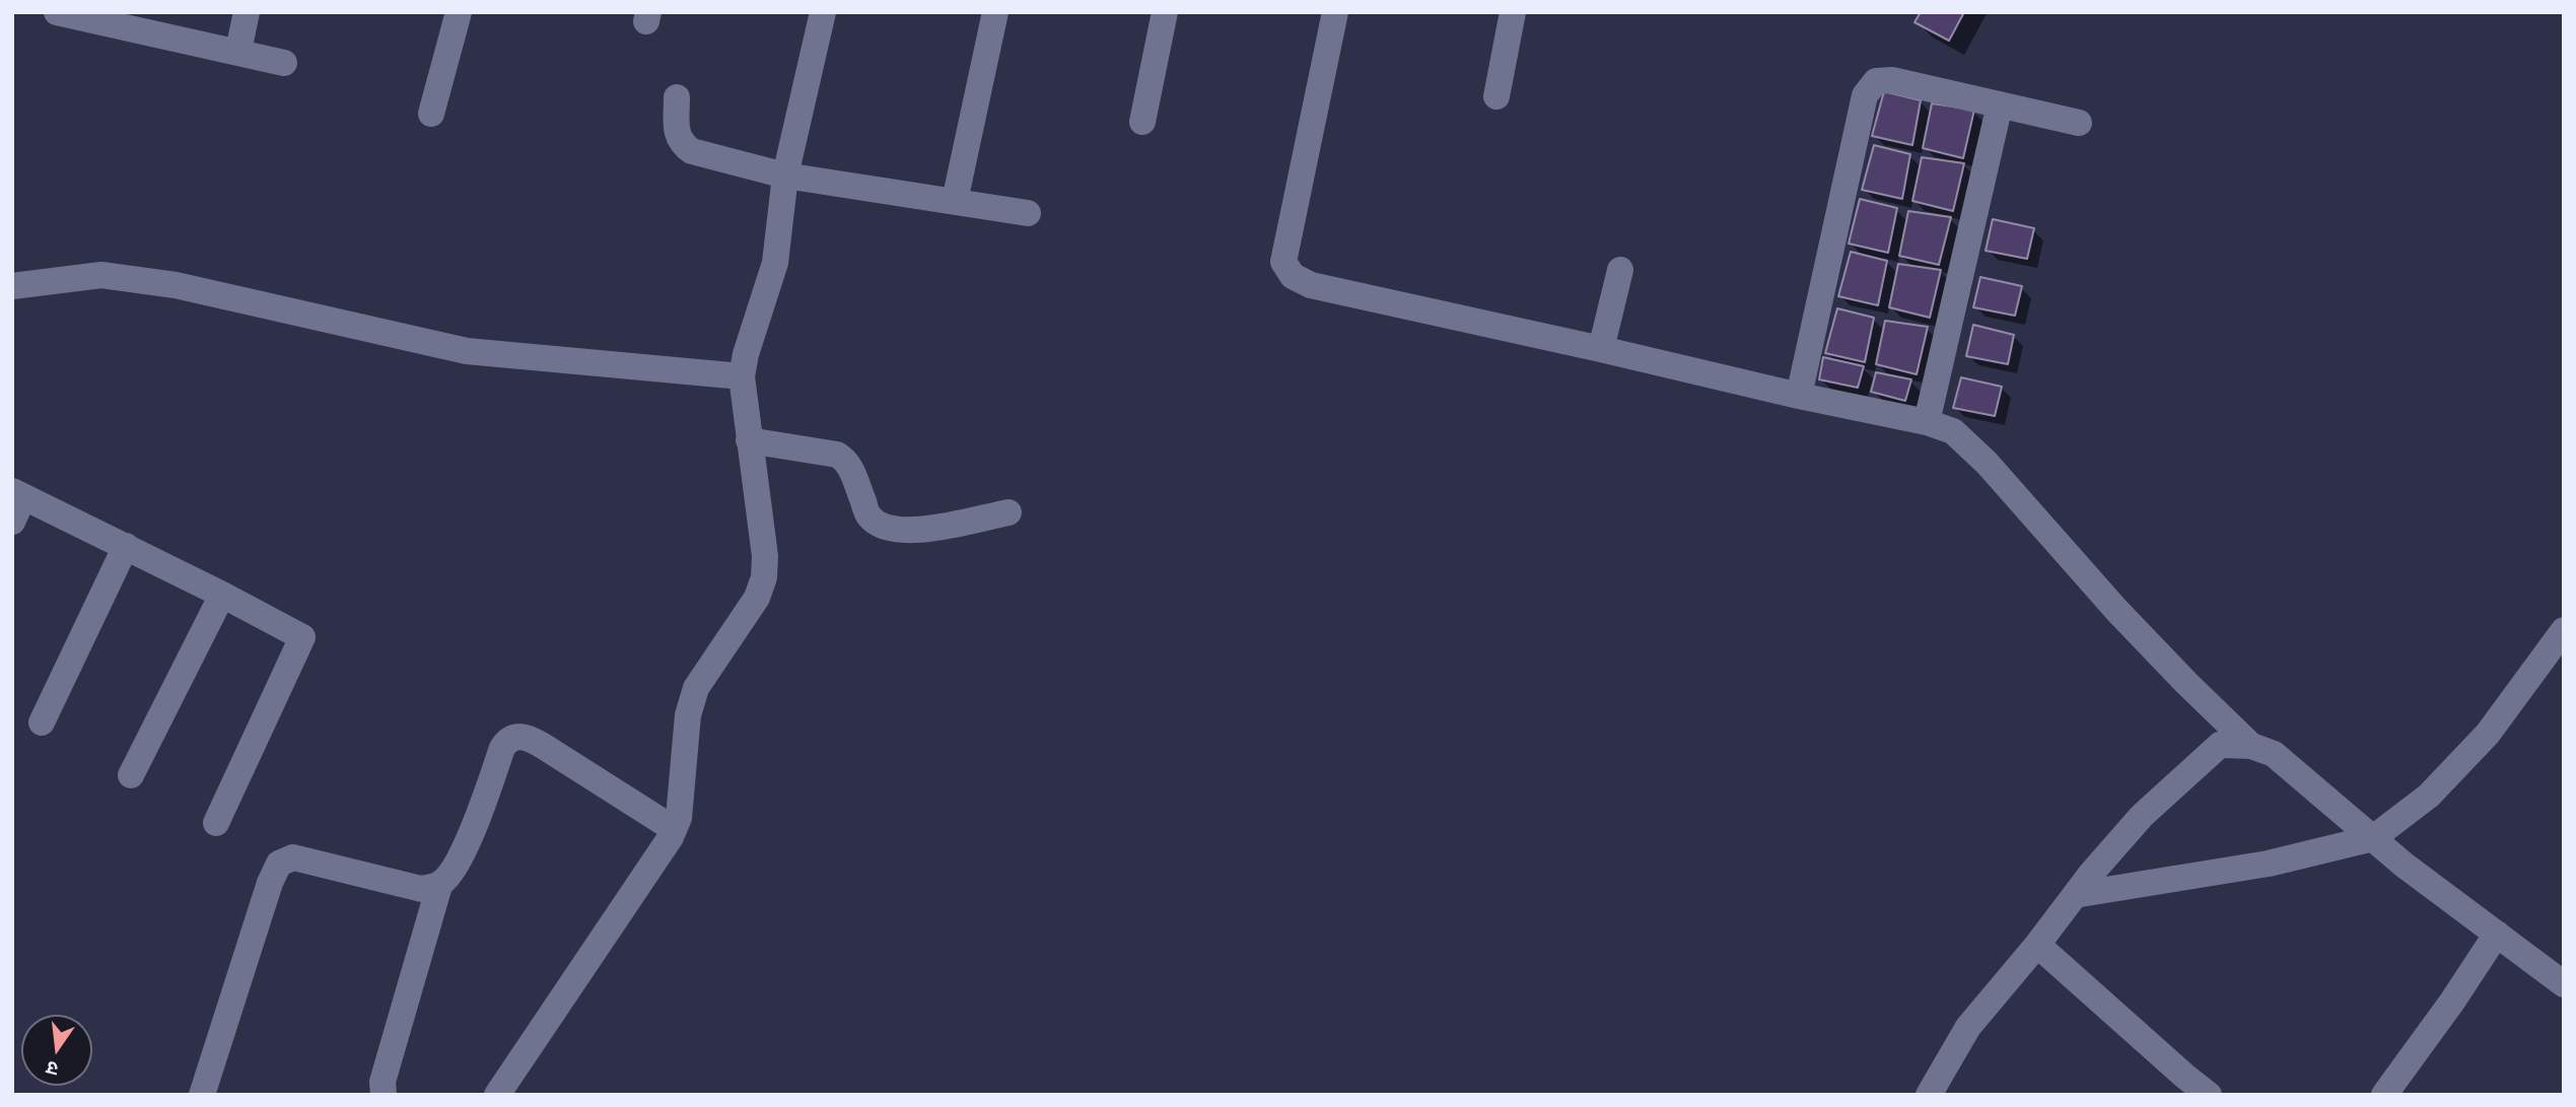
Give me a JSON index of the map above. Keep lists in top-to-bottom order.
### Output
{
  "north": "bottom"
}
